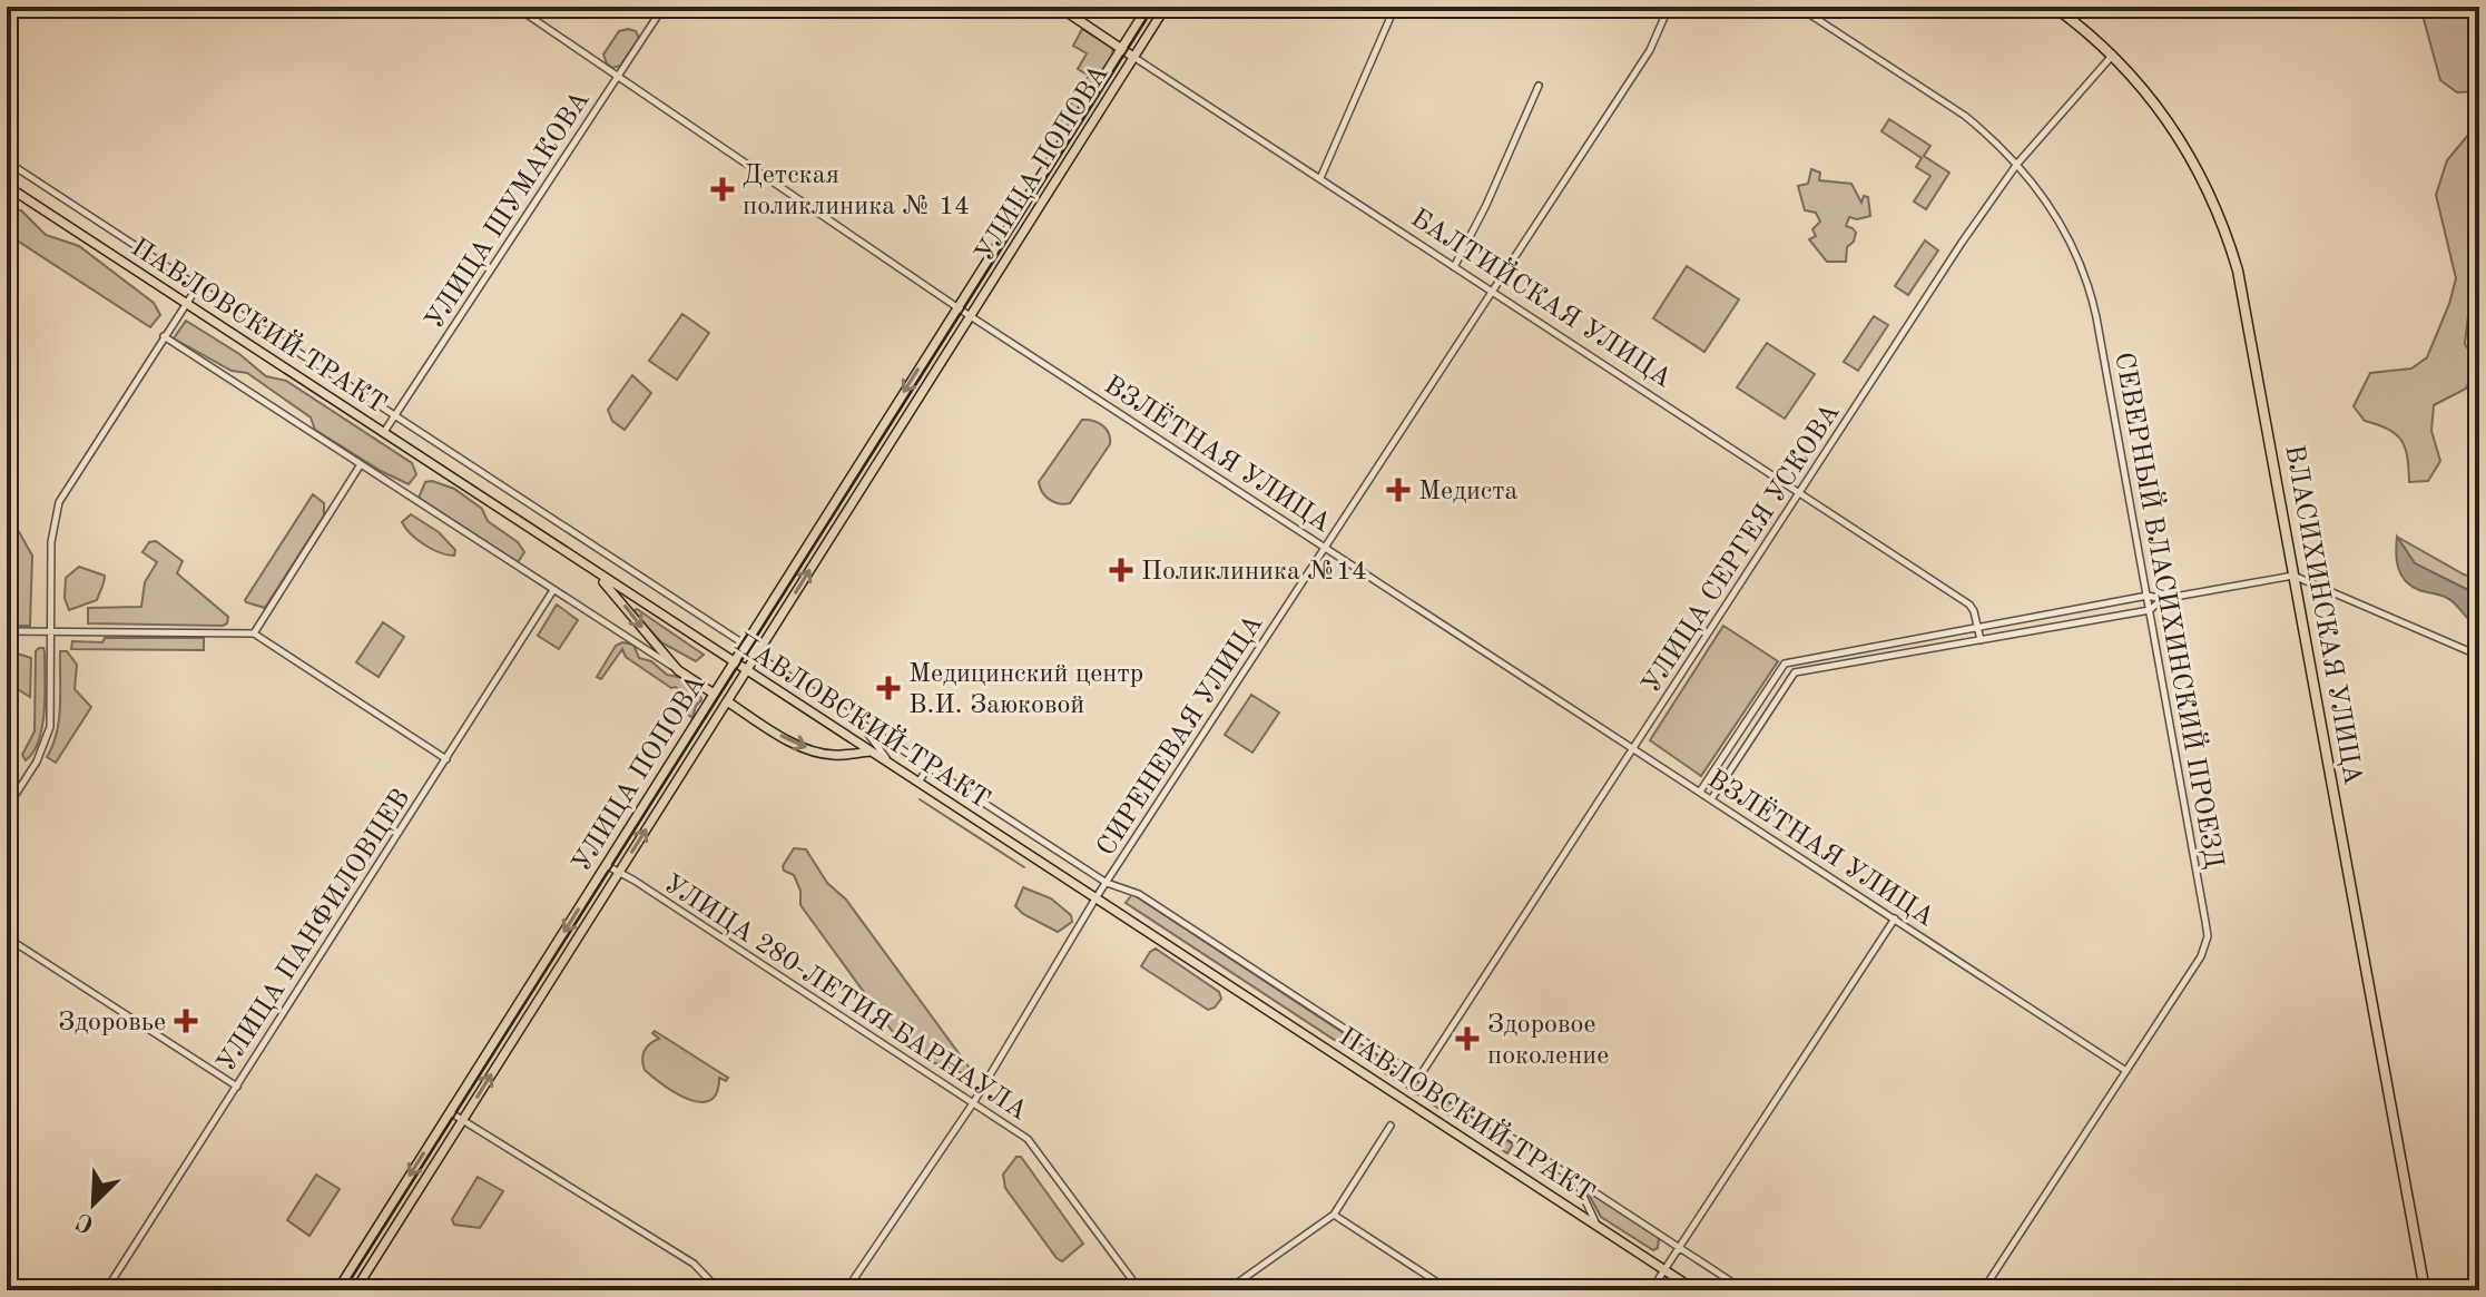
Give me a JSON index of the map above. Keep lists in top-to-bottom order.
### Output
{
  "streets": {
    "highway": ["ВЛАСИХИНСКАЯ УЛИЦА"],
    "main road": ["УЛИЦА ПОПОВА", "БАЛТИЙСКАЯ УЛИЦА", "ПАВЛОВСКИЙ ТРАКТ"],
    "street": [
      "УЛИЦА ШУМАКОВА",
      "ВЗЛЁТНАЯ УЛИЦА",
      "УЛИЦА СЕРГЕЯ УСКОВА",
      "СЕВЕРНЫЙ ВЛАСИХИНСКИЙ ПРОЕЗД",
      "СИРЕНЕВАЯ УЛИЦА",
      "УЛИЦА ПАНФИЛОВЦЕВ",
      "УЛИЦА 280-ЛЕТИЯ БАРНАУЛА"
    ]
  },
  "crossings": [
    ["УЛИЦА ПОПОВА", "БАЛТИЙСКАЯ УЛИЦА"],
    ["УЛИЦА ПОПОВА", "ПАВЛОВСКИЙ ТРАКТ"],
    ["УЛИЦА ПОПОВА", "ВЗЛЁТНАЯ УЛИЦА"],
    ["УЛИЦА ПОПОВА", "УЛИЦА 280-ЛЕТИЯ БАРНАУЛА"],
    ["УЛИЦА ШУМАКОВА", "ПАВЛОВСКИЙ ТРАКТ"],
    ["УЛИЦА ШУМАКОВА", "ВЗЛЁТНАЯ УЛИЦА"],
    ["БАЛТИЙСКАЯ УЛИЦА", "УЛИЦА СЕРГЕЯ УСКОВА"],
    ["БАЛТИЙСКАЯ УЛИЦА", "СИРЕНЕВАЯ УЛИЦА"],
    ["ПАВЛОВСКИЙ ТРАКТ", "СИРЕНЕВАЯ УЛИЦА"],
    ["ВЗЛЁТНАЯ УЛИЦА", "УЛИЦА СЕРГЕЯ УСКОВА"],
    ["ВЗЛЁТНАЯ УЛИЦА", "СЕВЕРНЫЙ ВЛАСИХИНСКИЙ ПРОЕЗД"],
    ["ВЗЛЁТНАЯ УЛИЦА", "СИРЕНЕВАЯ УЛИЦА"],
    ["УЛИЦА СЕРГЕЯ УСКОВА", "СЕВЕРНЫЙ ВЛАСИХИНСКИЙ ПРОЕЗД"],
    ["УЛИЦА СЕРГЕЯ УСКОВА", "ВЛАСИХИНСКАЯ УЛИЦА"],
    ["СИРЕНЕВАЯ УЛИЦА", "УЛИЦА 280-ЛЕТИЯ БАРНАУЛА"]
  ],
  "places": {
    "health": [
      "Детская поликлиника № 14",
      "Медиста",
      "Поликлиника №14",
      "Медицинский центр В.И. Заюковой",
      "Здоровье",
      "Здоровое поколение"
    ]
  },
  "north": "bottom left"
}
